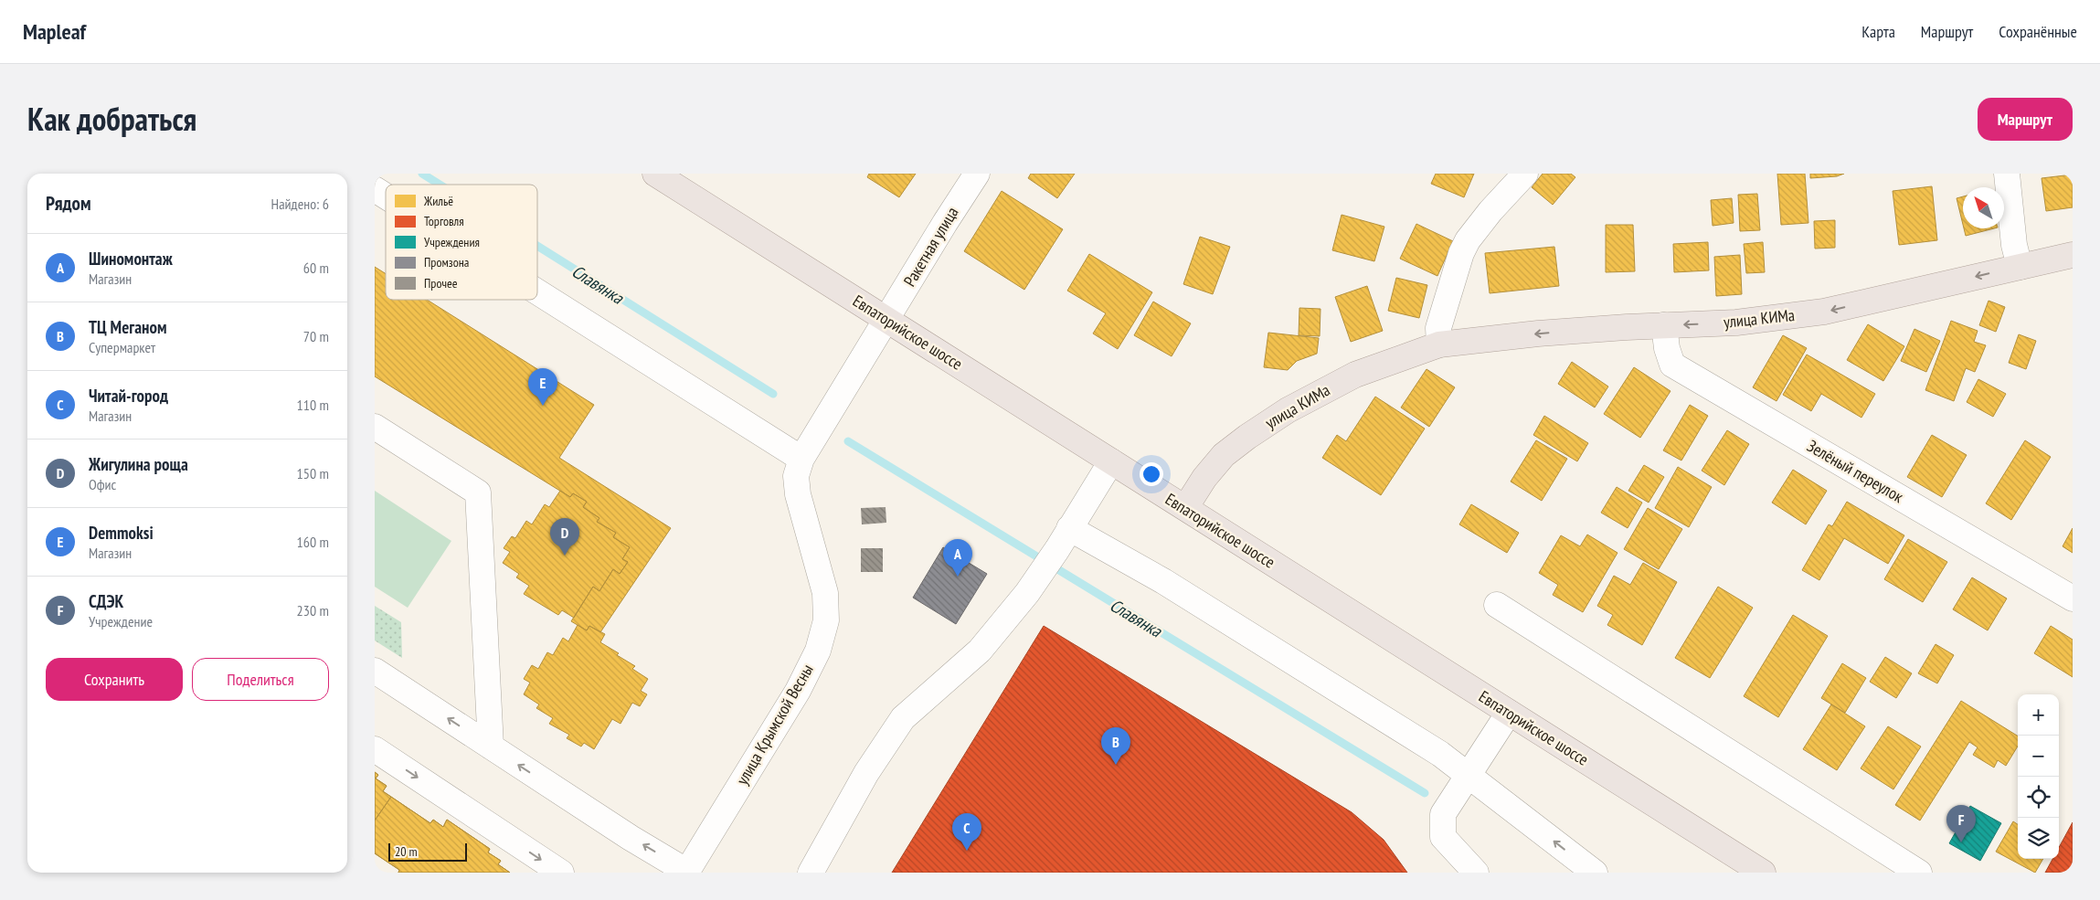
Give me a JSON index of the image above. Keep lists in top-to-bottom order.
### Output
{
  "streets": {
    "main road": ["улица КИМа", "Евпаторийское шоссе"],
    "street": ["Ракетная улица", "Зелёный переулок", "улица Крымской Весны"]
  },
  "crossings": [
    ["Ракетная улица", "Евпаторийское шоссе"],
    ["Ракетная улица", "улица Крымской Весны"],
    ["улица КИМа", "Евпаторийское шоссе"],
    ["улица КИМа", "Зелёный переулок"],
    ["Евпаторийское шоссе", "улица Крымской Весны"]
  ],
  "one_way": ["улица КИМа"],
  "water": ["Славянка"],
  "legend": [
    "Жильё",
    "Торговля",
    "Учреждения",
    "Промзона",
    "Прочее"
  ],
  "scale_bar": "20 m",
  "north": "top left",
  "page": {
    "header": "Mapleaf",
    "nav": ["Карта", "Маршрут", "Сохранённые"],
    "title": "Как добраться",
    "buttons": [
      "Маршрут",
      ["Сохранить", "Поделиться"]
    ],
    "heading": ["Рядом", "Найдено: 6"],
    "list": [
      {
        "mark": "A",
        "name": "Шиномонтаж",
        "note": "Магазин",
        "value": "60 m"
      },
      {
        "mark": "B",
        "name": "ТЦ Меганом",
        "note": "Супермаркет",
        "value": "70 m"
      },
      {
        "mark": "C",
        "name": "Читай-город",
        "note": "Магазин",
        "value": "110 m"
      },
      {
        "mark": "D",
        "name": "Жигулина роща",
        "note": "Офис",
        "value": "150 m"
      },
      {
        "mark": "E",
        "name": "Demmoksi",
        "note": "Магазин",
        "value": "160 m"
      },
      {
        "mark": "F",
        "name": "СДЭК",
        "note": "Учреждение",
        "value": "230 m"
      }
    ],
    "pins": [
      "E",
      "D",
      "A",
      "B",
      "F",
      "C"
    ],
    "map_buttons": ["+", "−"],
    "scale": "20 m"
  }
}
